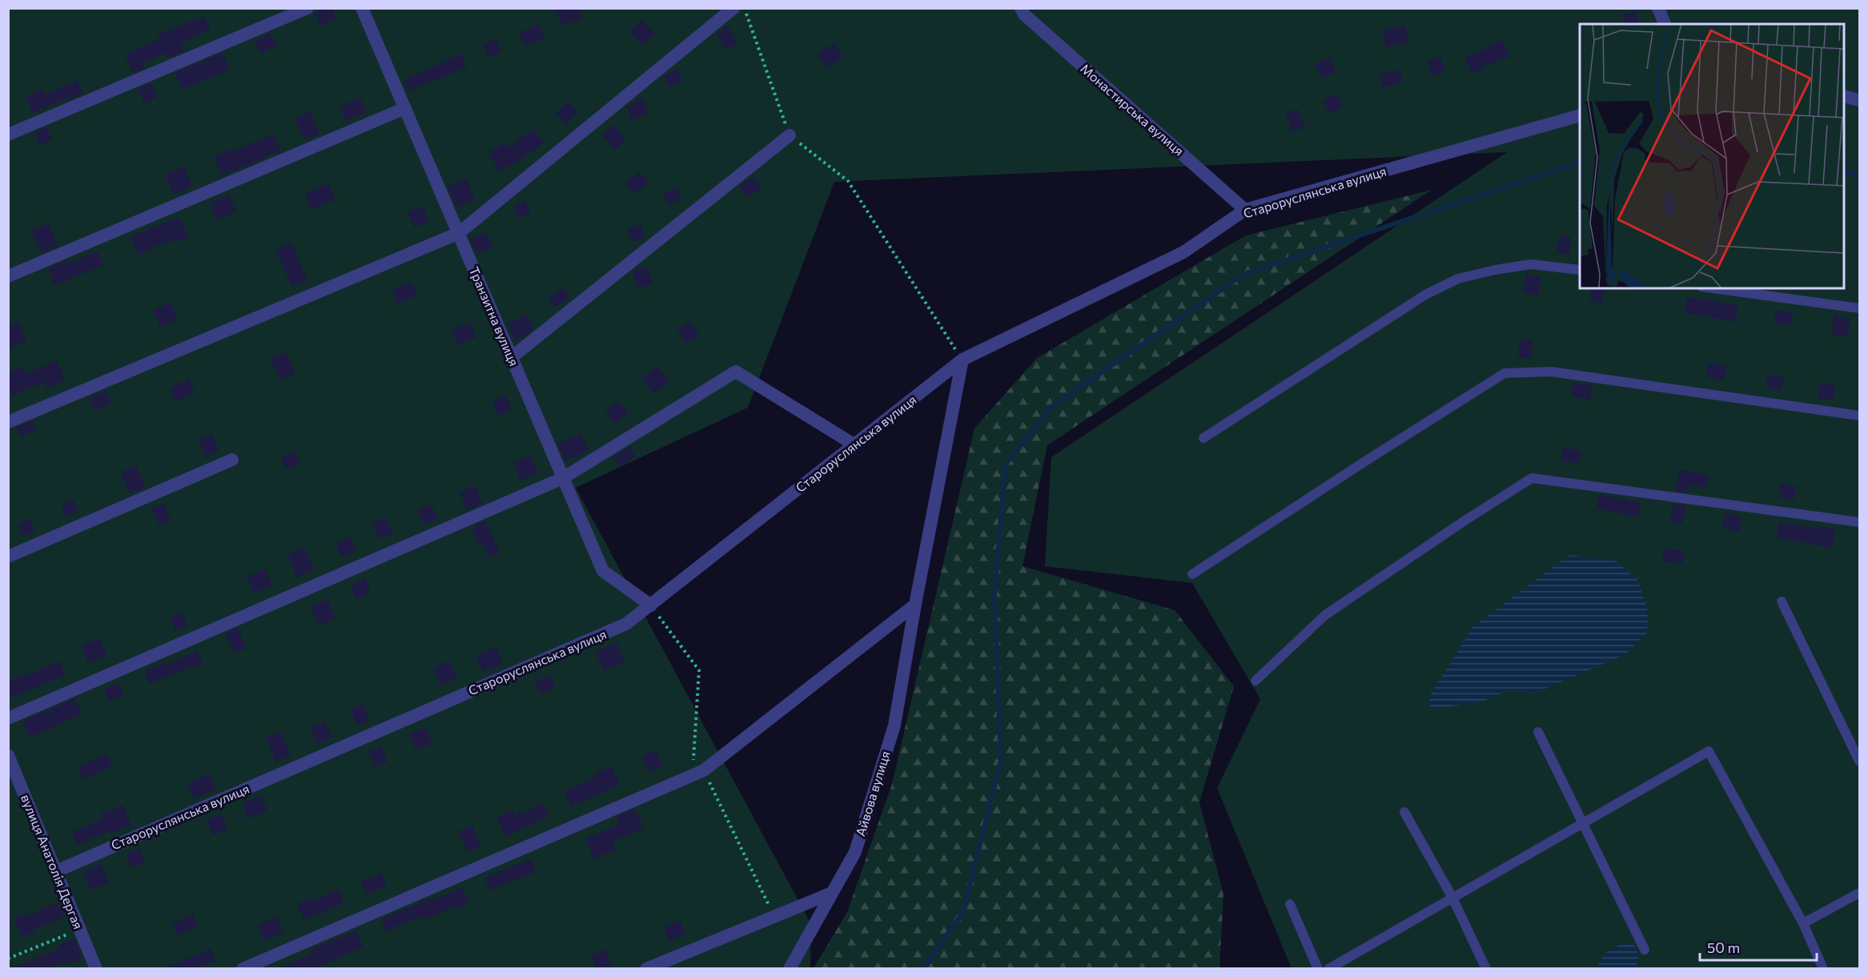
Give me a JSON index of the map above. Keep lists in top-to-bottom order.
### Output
{
  "streets": {
    "street": [
      "Монастирська вулиця",
      "Староруслянська вулиця",
      "Транзитна вулиця",
      "Айвова вулиця",
      "вулиця Анатолія Дергая"
    ]
  },
  "crossings": [
    ["Монастирська вулиця", "Староруслянська вулиця"],
    ["Староруслянська вулиця", "Транзитна вулиця"],
    ["Староруслянська вулиця", "вулиця Анатолія Дергая"]
  ],
  "scale_bar": "50 m"
}
